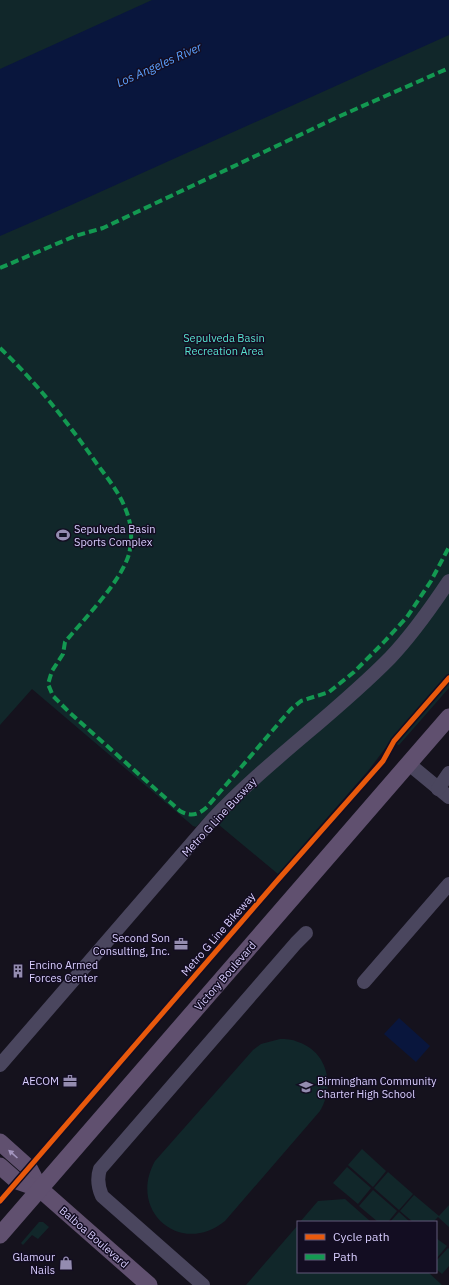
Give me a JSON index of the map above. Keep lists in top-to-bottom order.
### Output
{
  "streets": {
    "main road": ["Victory Boulevard", "Balboa Boulevard"],
    "lane": ["Metro G Line Busway"],
    "cycle path": ["Metro G Line Bikeway"]
  },
  "crossings": [
    ["Victory Boulevard", "Balboa Boulevard"]
  ],
  "water": ["Los Angeles River"],
  "parks": ["Sepulveda Basin Recreation Area"],
  "places": {
    "sports": ["Sepulveda Basin Sports Complex"],
    "office": ["Second Son Consulting, Inc.", "AECOM"],
    "building": ["Encino Armed Forces Center"],
    "school or university": ["Birmingham Community Charter High School"],
    "shop": ["Glamour Nails"]
  },
  "legend": ["Cycle path", "Path"]
}
